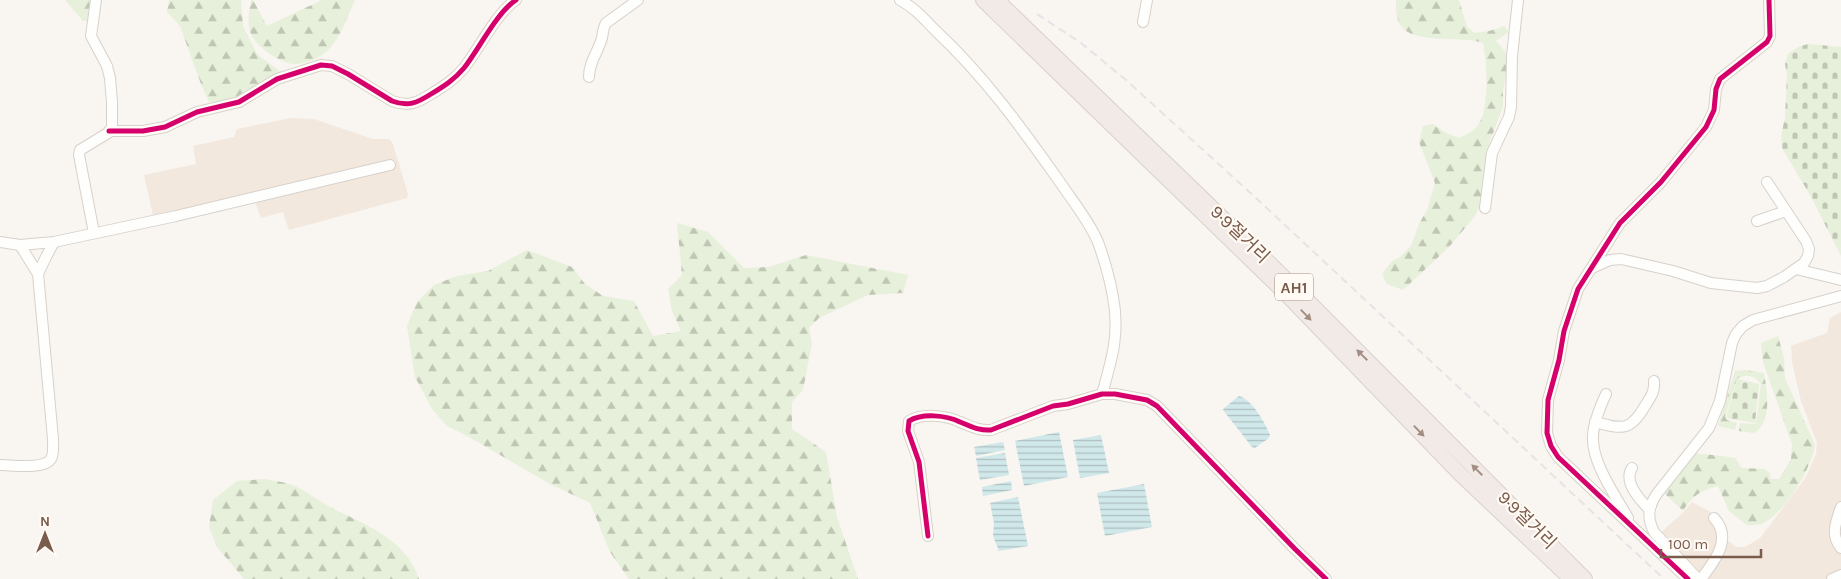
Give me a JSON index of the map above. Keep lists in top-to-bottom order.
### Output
{
  "streets": {
    "highway": ["9·9절거리", "AH1"]
  },
  "scale_bar": "100 m",
  "north": "top"
}
